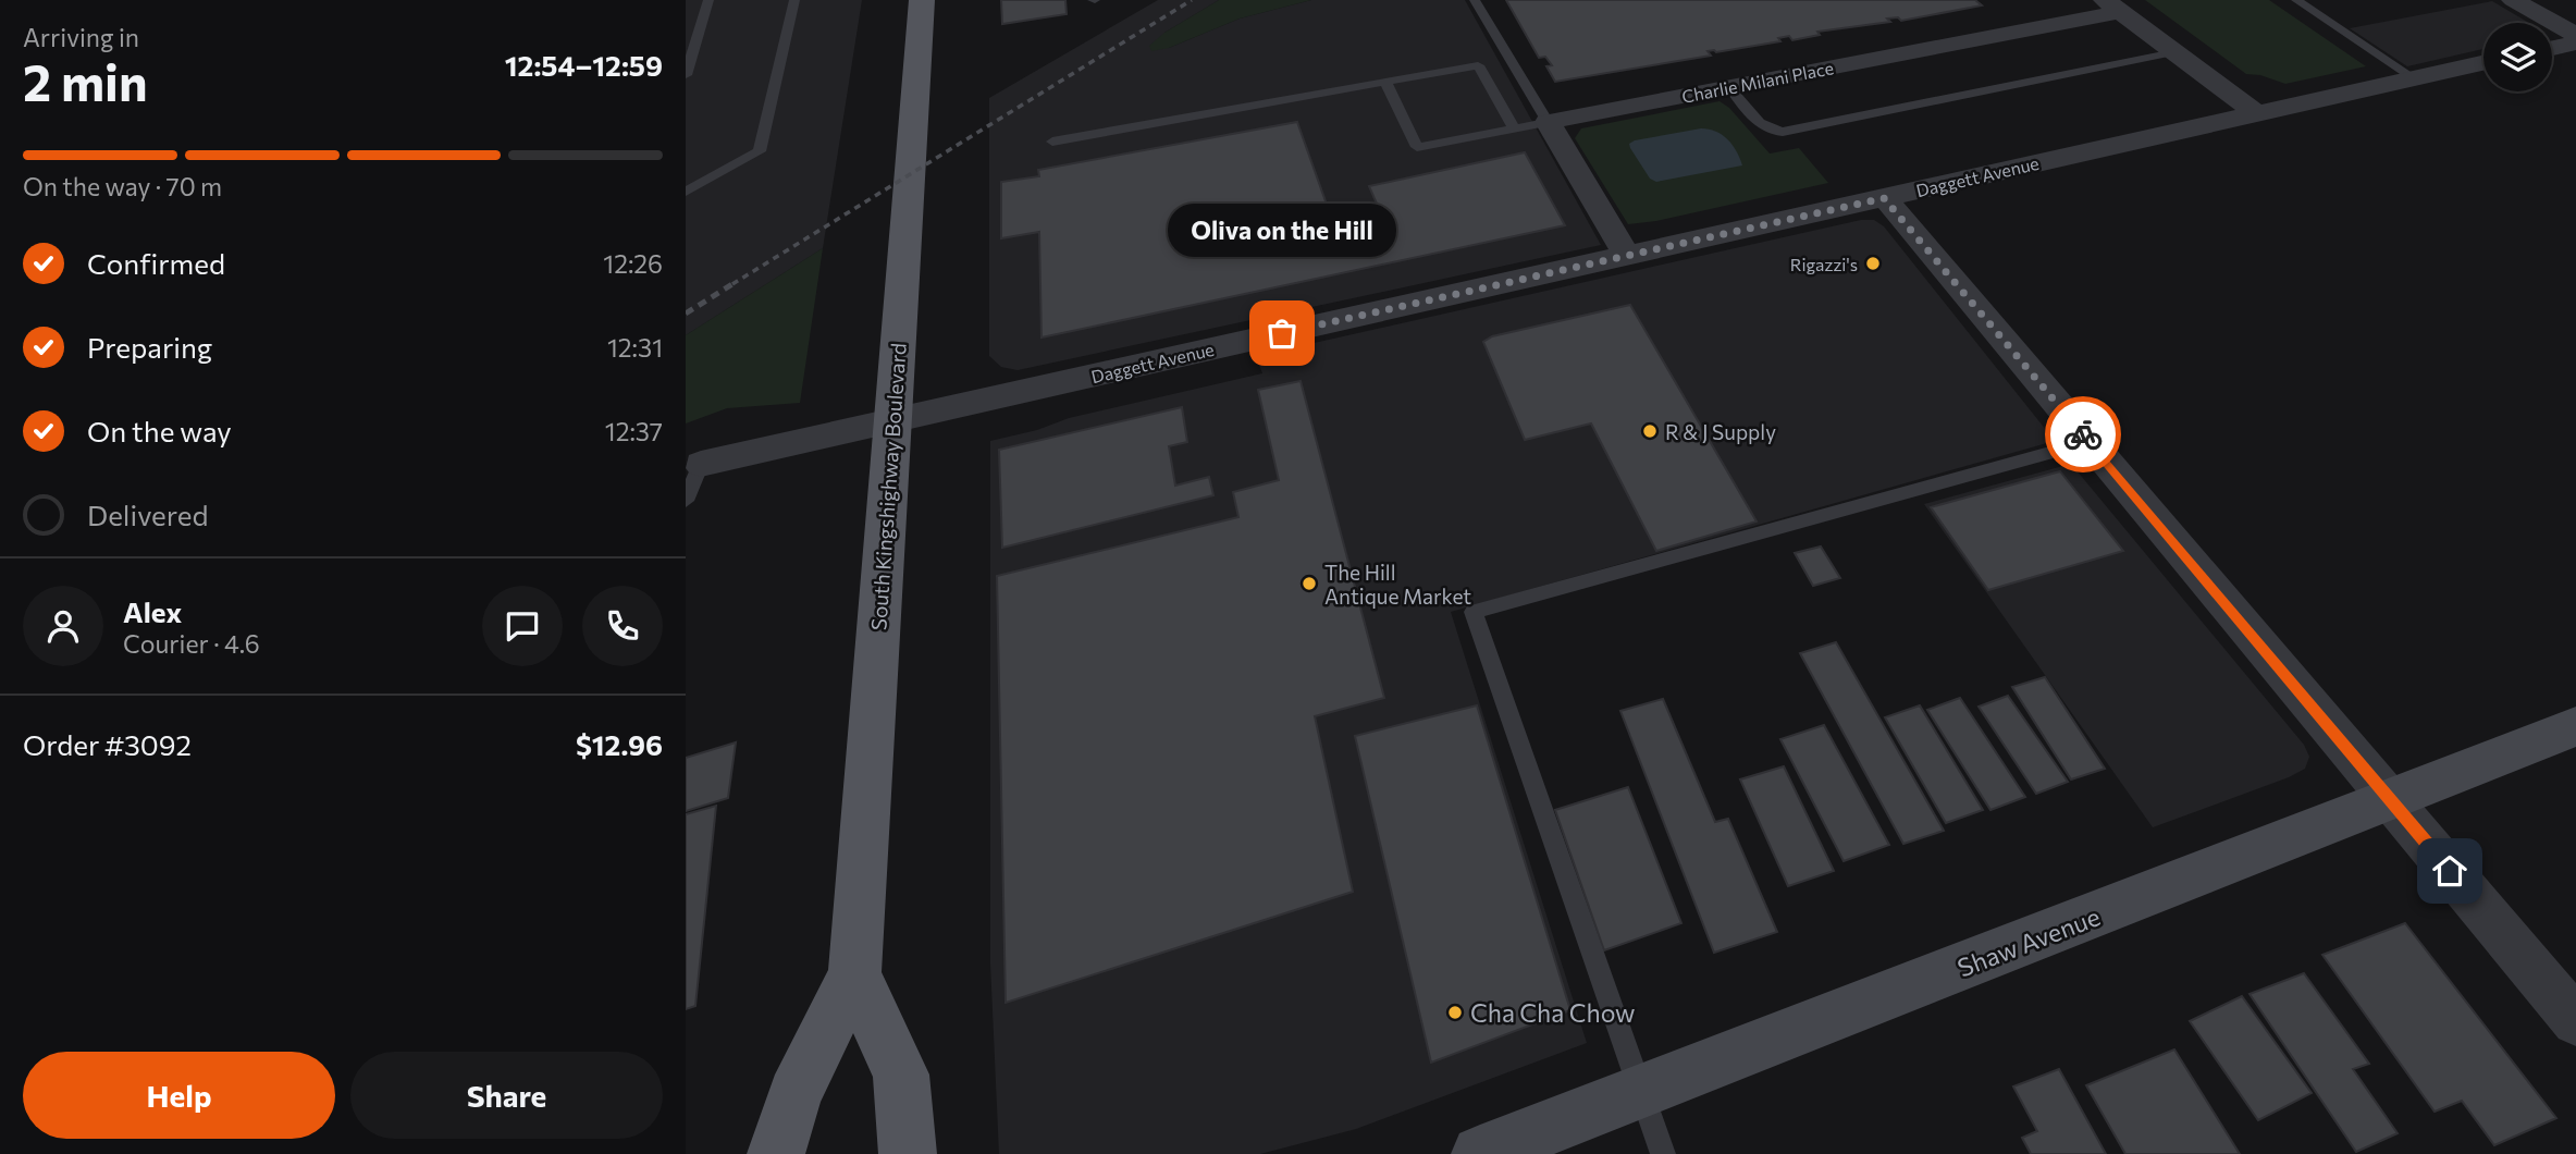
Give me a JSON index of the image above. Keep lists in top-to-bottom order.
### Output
{
  "streets": {
    "main road": ["South Kingshighway Boulevard"],
    "street": ["Charlie Milani Place", "Daggett Avenue", "Shaw Avenue"]
  },
  "places": [
    "Rigazzi's",
    "Oliva on the Hill",
    "R & J Supply",
    "The Hill Antique Market",
    "Cha Cha Chow"
  ],
  "page": {
    "heading": ["2 min", "Arriving in", "12:54–12:59"],
    "panel": [
      "Alex",
      "Courier · 4.6",
      "Order #3092",
      "$12.96"
    ],
    "bar": "On the way · 70 m",
    "bubble": "Oliva on the Hill",
    "list": [
      ["Confirmed", "12:26"],
      ["Preparing", "12:31"],
      ["On the way", "12:37"],
      "Delivered"
    ],
    "buttons": ["Help", "Share"]
  }
}
